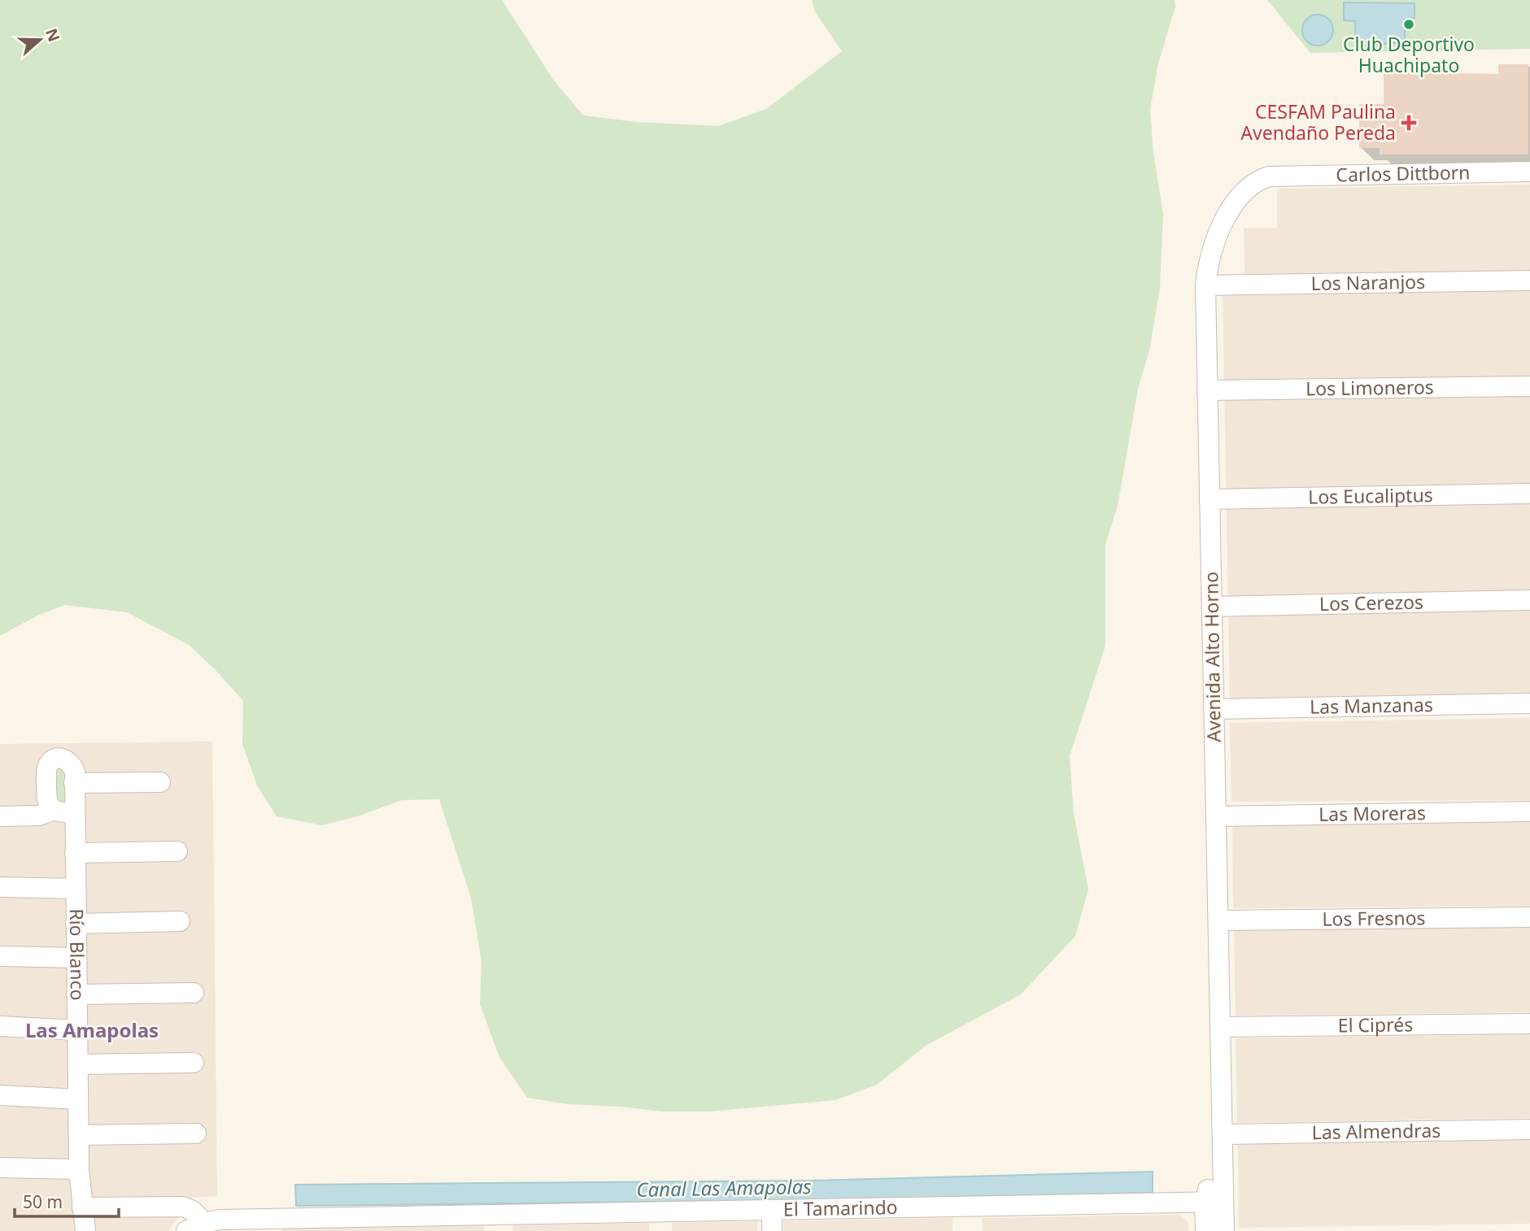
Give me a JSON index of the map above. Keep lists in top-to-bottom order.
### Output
{
  "streets": {
    "street": [
      "Carlos Dittborn",
      "Los Naranjos",
      "Los Limoneros",
      "Los Eucaliptus",
      "Los Cerezos",
      "Avenida Alto Horno",
      "Las Manzanas",
      "Las Moreras",
      "Los Fresnos",
      "Río Blanco",
      "El Ciprés",
      "Las Almendras",
      "El Tamarindo"
    ]
  },
  "crossings": [
    ["Carlos Dittborn", "Avenida Alto Horno"],
    ["Los Naranjos", "Avenida Alto Horno"],
    ["Los Limoneros", "Avenida Alto Horno"],
    ["Los Eucaliptus", "Avenida Alto Horno"],
    ["Los Cerezos", "Avenida Alto Horno"],
    ["Avenida Alto Horno", "Las Manzanas"],
    ["Avenida Alto Horno", "Las Moreras"],
    ["Avenida Alto Horno", "Los Fresnos"],
    ["Avenida Alto Horno", "El Ciprés"],
    ["Avenida Alto Horno", "Las Almendras"],
    ["Avenida Alto Horno", "El Tamarindo"]
  ],
  "districts": ["Las Amapolas"],
  "water": ["Canal Las Amapolas"],
  "places": {
    "other": ["Club Deportivo Huachipato"],
    "health": ["CESFAM Paulina Avendaño Pereda"]
  },
  "scale_bar": "50 m",
  "north": "right"
}
